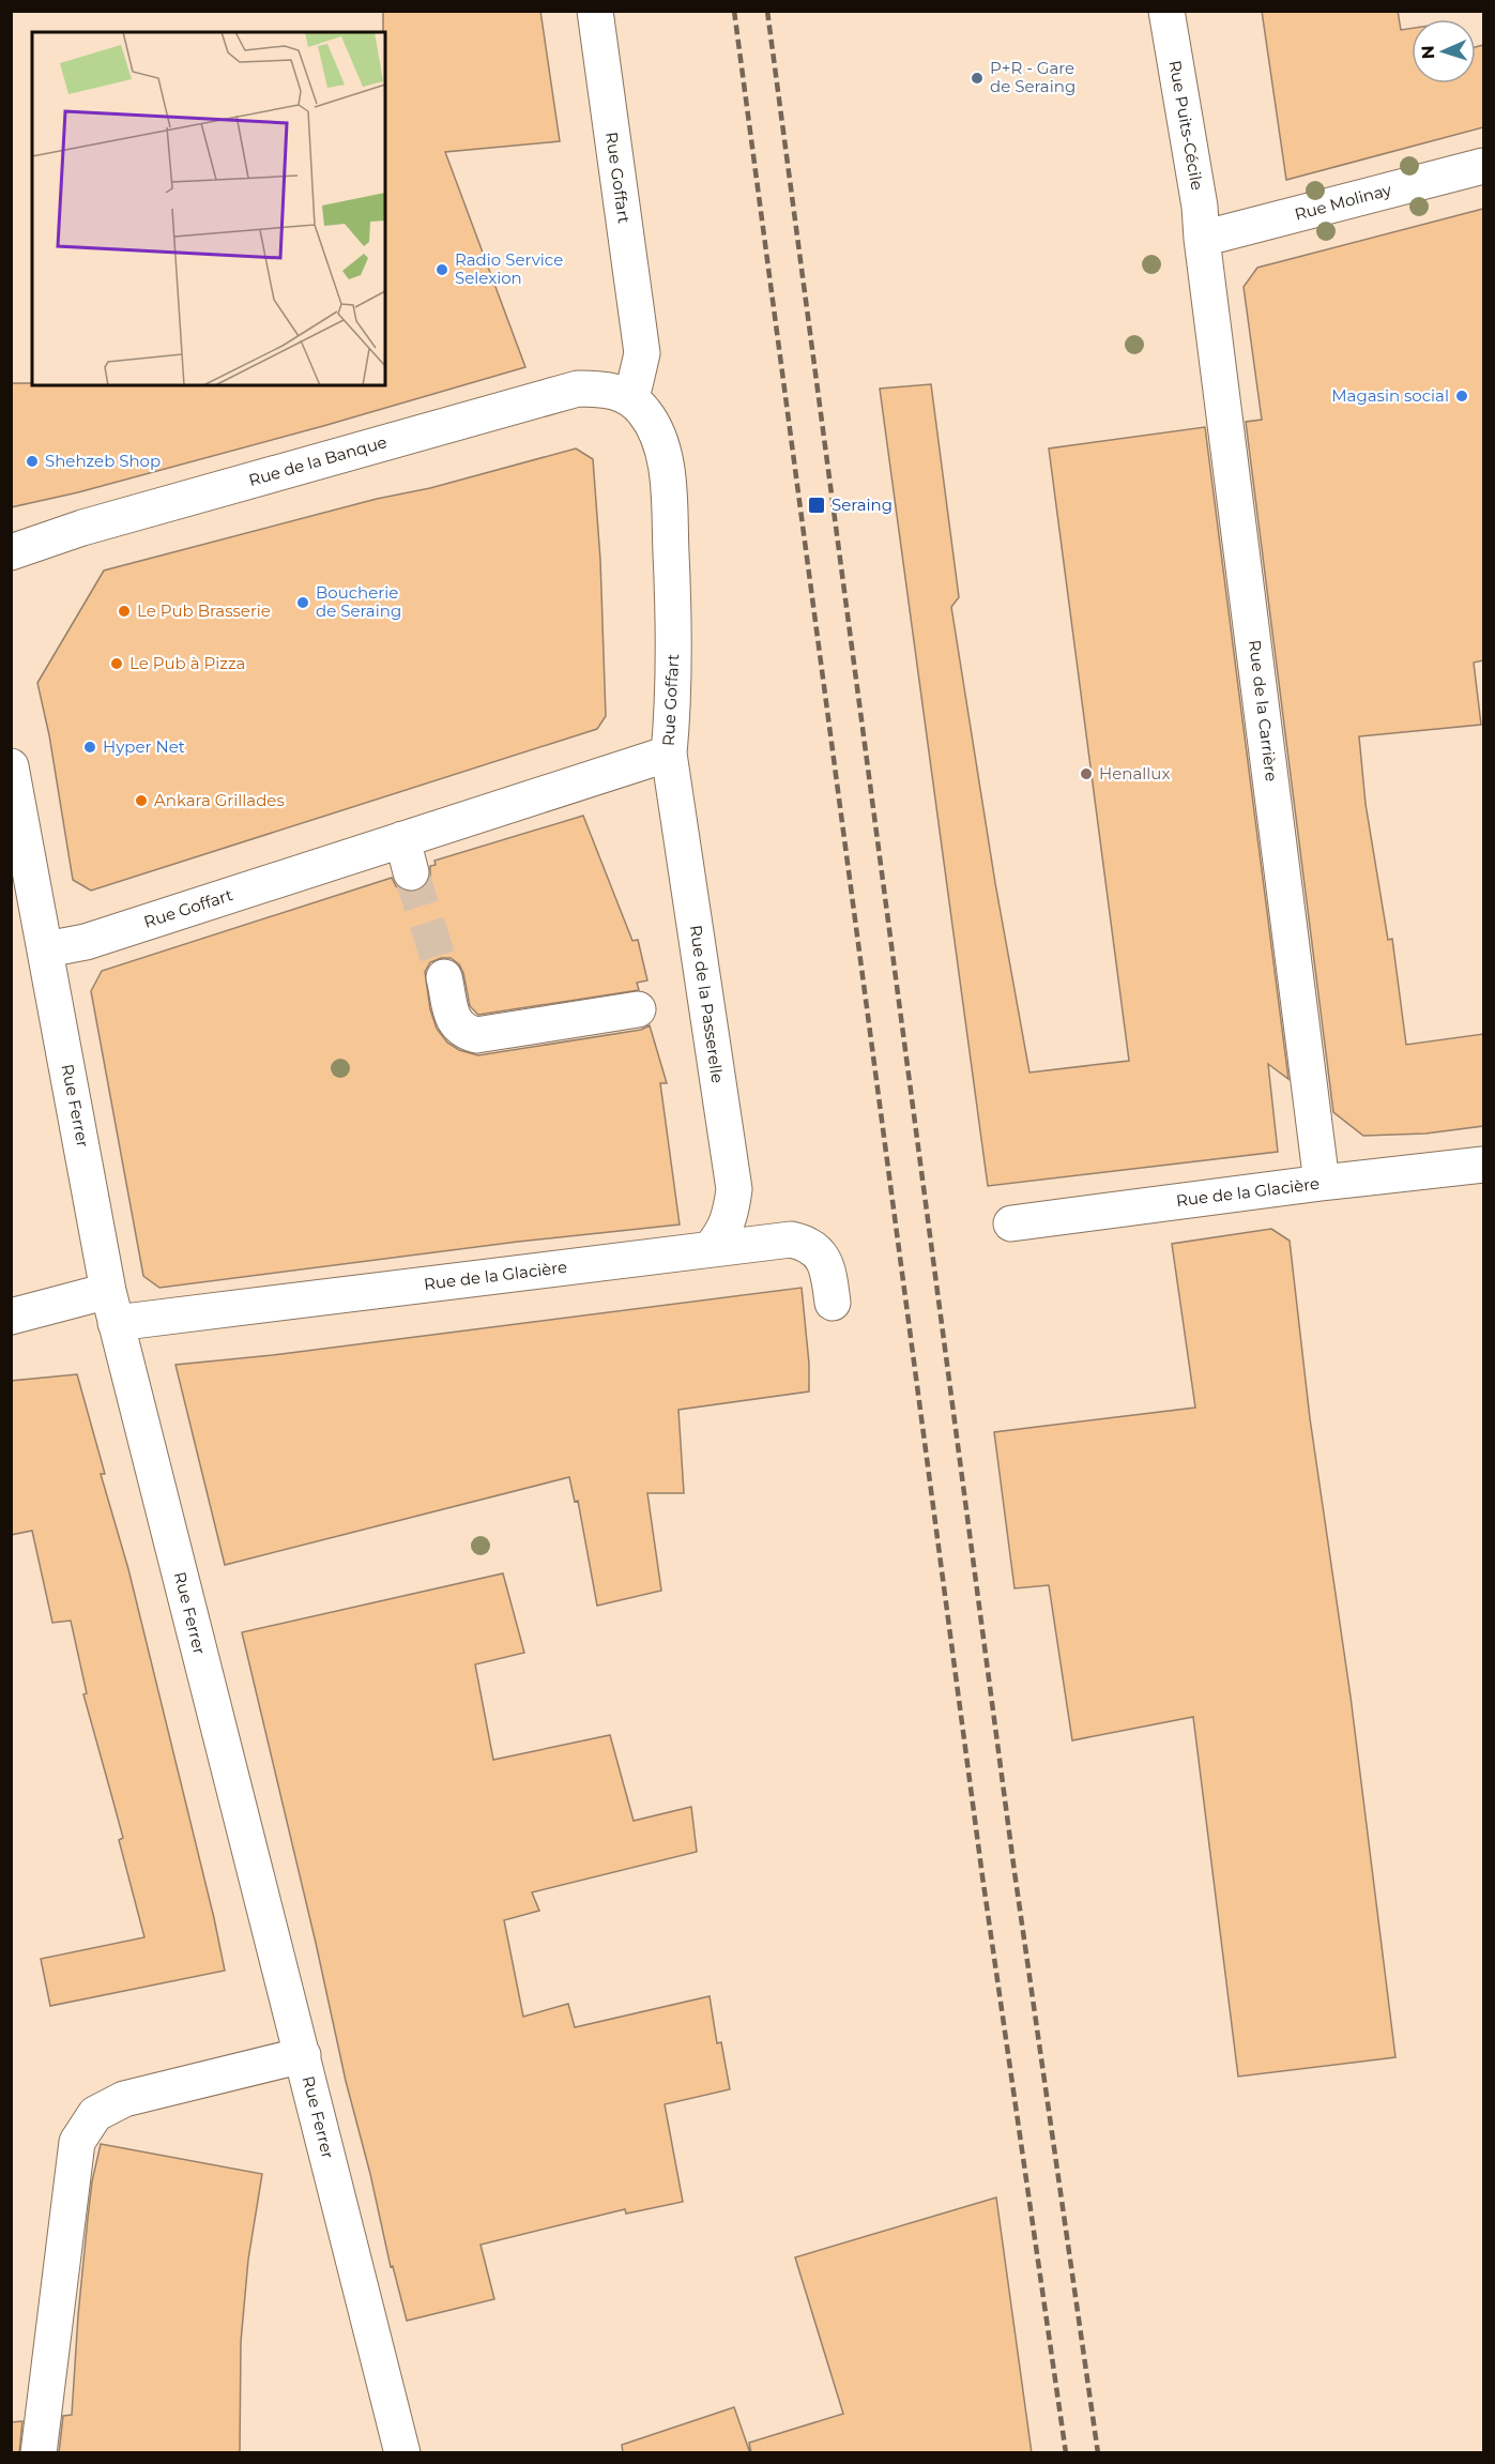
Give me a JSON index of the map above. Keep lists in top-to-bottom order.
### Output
{
  "streets": {
    "street": [
      "Rue Puits-Cécile",
      "Rue Goffart",
      "Rue Molinay",
      "Rue de la Banque",
      "Rue de la Carrière",
      "Rue de la Passerelle",
      "Rue Ferrer",
      "Rue de la Glacière"
    ]
  },
  "crossings": [
    ["Rue Puits-Cécile", "Rue Molinay"],
    ["Rue Puits-Cécile", "Rue de la Carrière"],
    ["Rue Goffart", "Rue de la Banque"],
    ["Rue Goffart", "Rue de la Passerelle"],
    ["Rue Goffart", "Rue Ferrer"],
    ["Rue Molinay", "Rue de la Carrière"],
    ["Rue de la Carrière", "Rue de la Glacière"],
    ["Rue de la Passerelle", "Rue de la Glacière"],
    ["Rue Ferrer", "Rue de la Glacière"]
  ],
  "places": {
    "other": [
      "P+R - Gare de Seraing",
      "Radio Service Selexion",
      "Magasin social",
      "Shehzeb Shop",
      "Boucherie de Seraing",
      "Le Pub Brasserie",
      "Le Pub à Pizza",
      "Hyper Net",
      "Henallux",
      "Ankara Grillades"
    ],
    "transit": ["Seraing"]
  },
  "north": "left"
}
